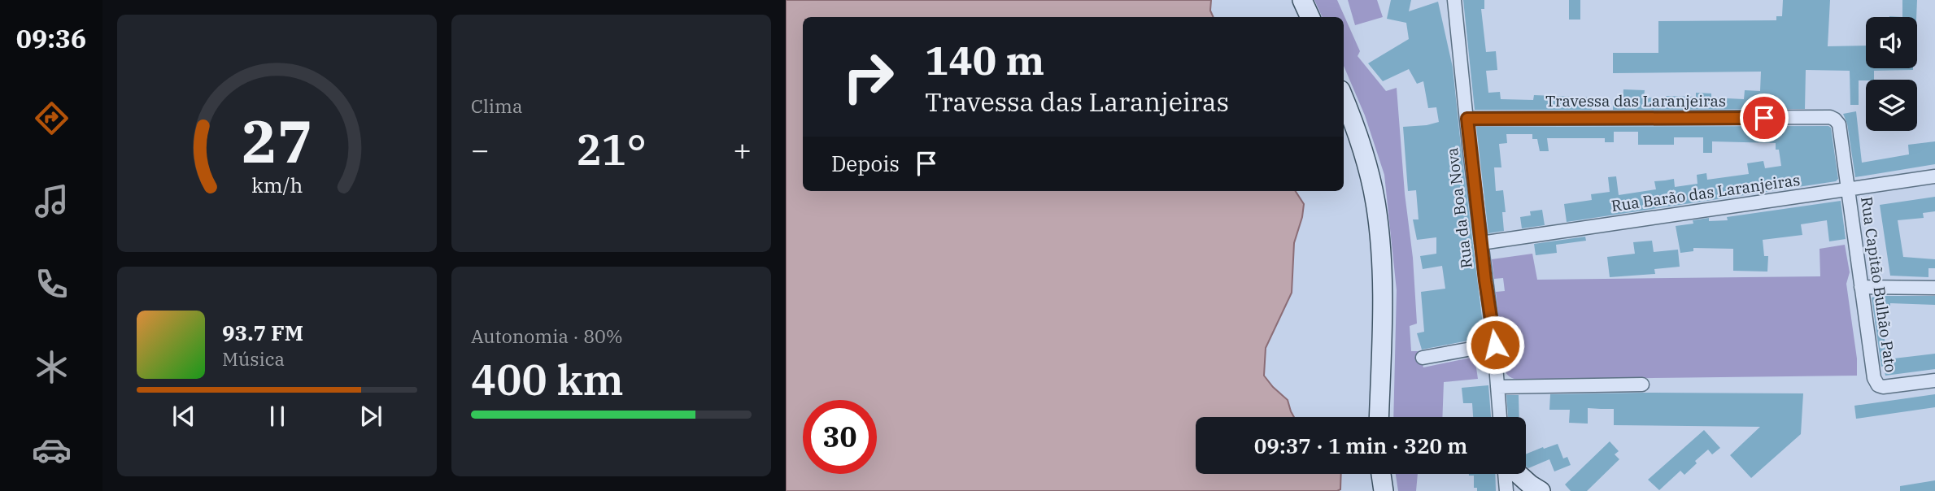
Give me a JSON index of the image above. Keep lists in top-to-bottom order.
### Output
{
  "streets": {
    "street": [
      "Travessa das Laranjeiras",
      "Rua Barão das Laranjeiras",
      "Rua da Boa Nova",
      "Rua Capitão Bulhão Pato"
    ]
  },
  "crossings": [
    ["Travessa das Laranjeiras", "Rua Barão das Laranjeiras"],
    ["Travessa das Laranjeiras", "Rua da Boa Nova"],
    ["Travessa das Laranjeiras", "Rua Capitão Bulhão Pato"],
    ["Rua Barão das Laranjeiras", "Rua da Boa Nova"],
    ["Rua Barão das Laranjeiras", "Rua Capitão Bulhão Pato"]
  ],
  "page": {
    "tabs": "09:36",
    "tile": [
      "Clima",
      ["Autonomia · 80%", "400 km"]
    ],
    "turn": ["140 m", "Travessa das Laranjeiras"],
    "heat": ["−", "21°", "+"],
    "then": "Depois",
    "song": ["93.7 FM", "Música"],
    "limit": "30",
    "trip": "09:37 · 1 min · 320 m",
    "gauge": ["27", "km/h"]
  }
}
